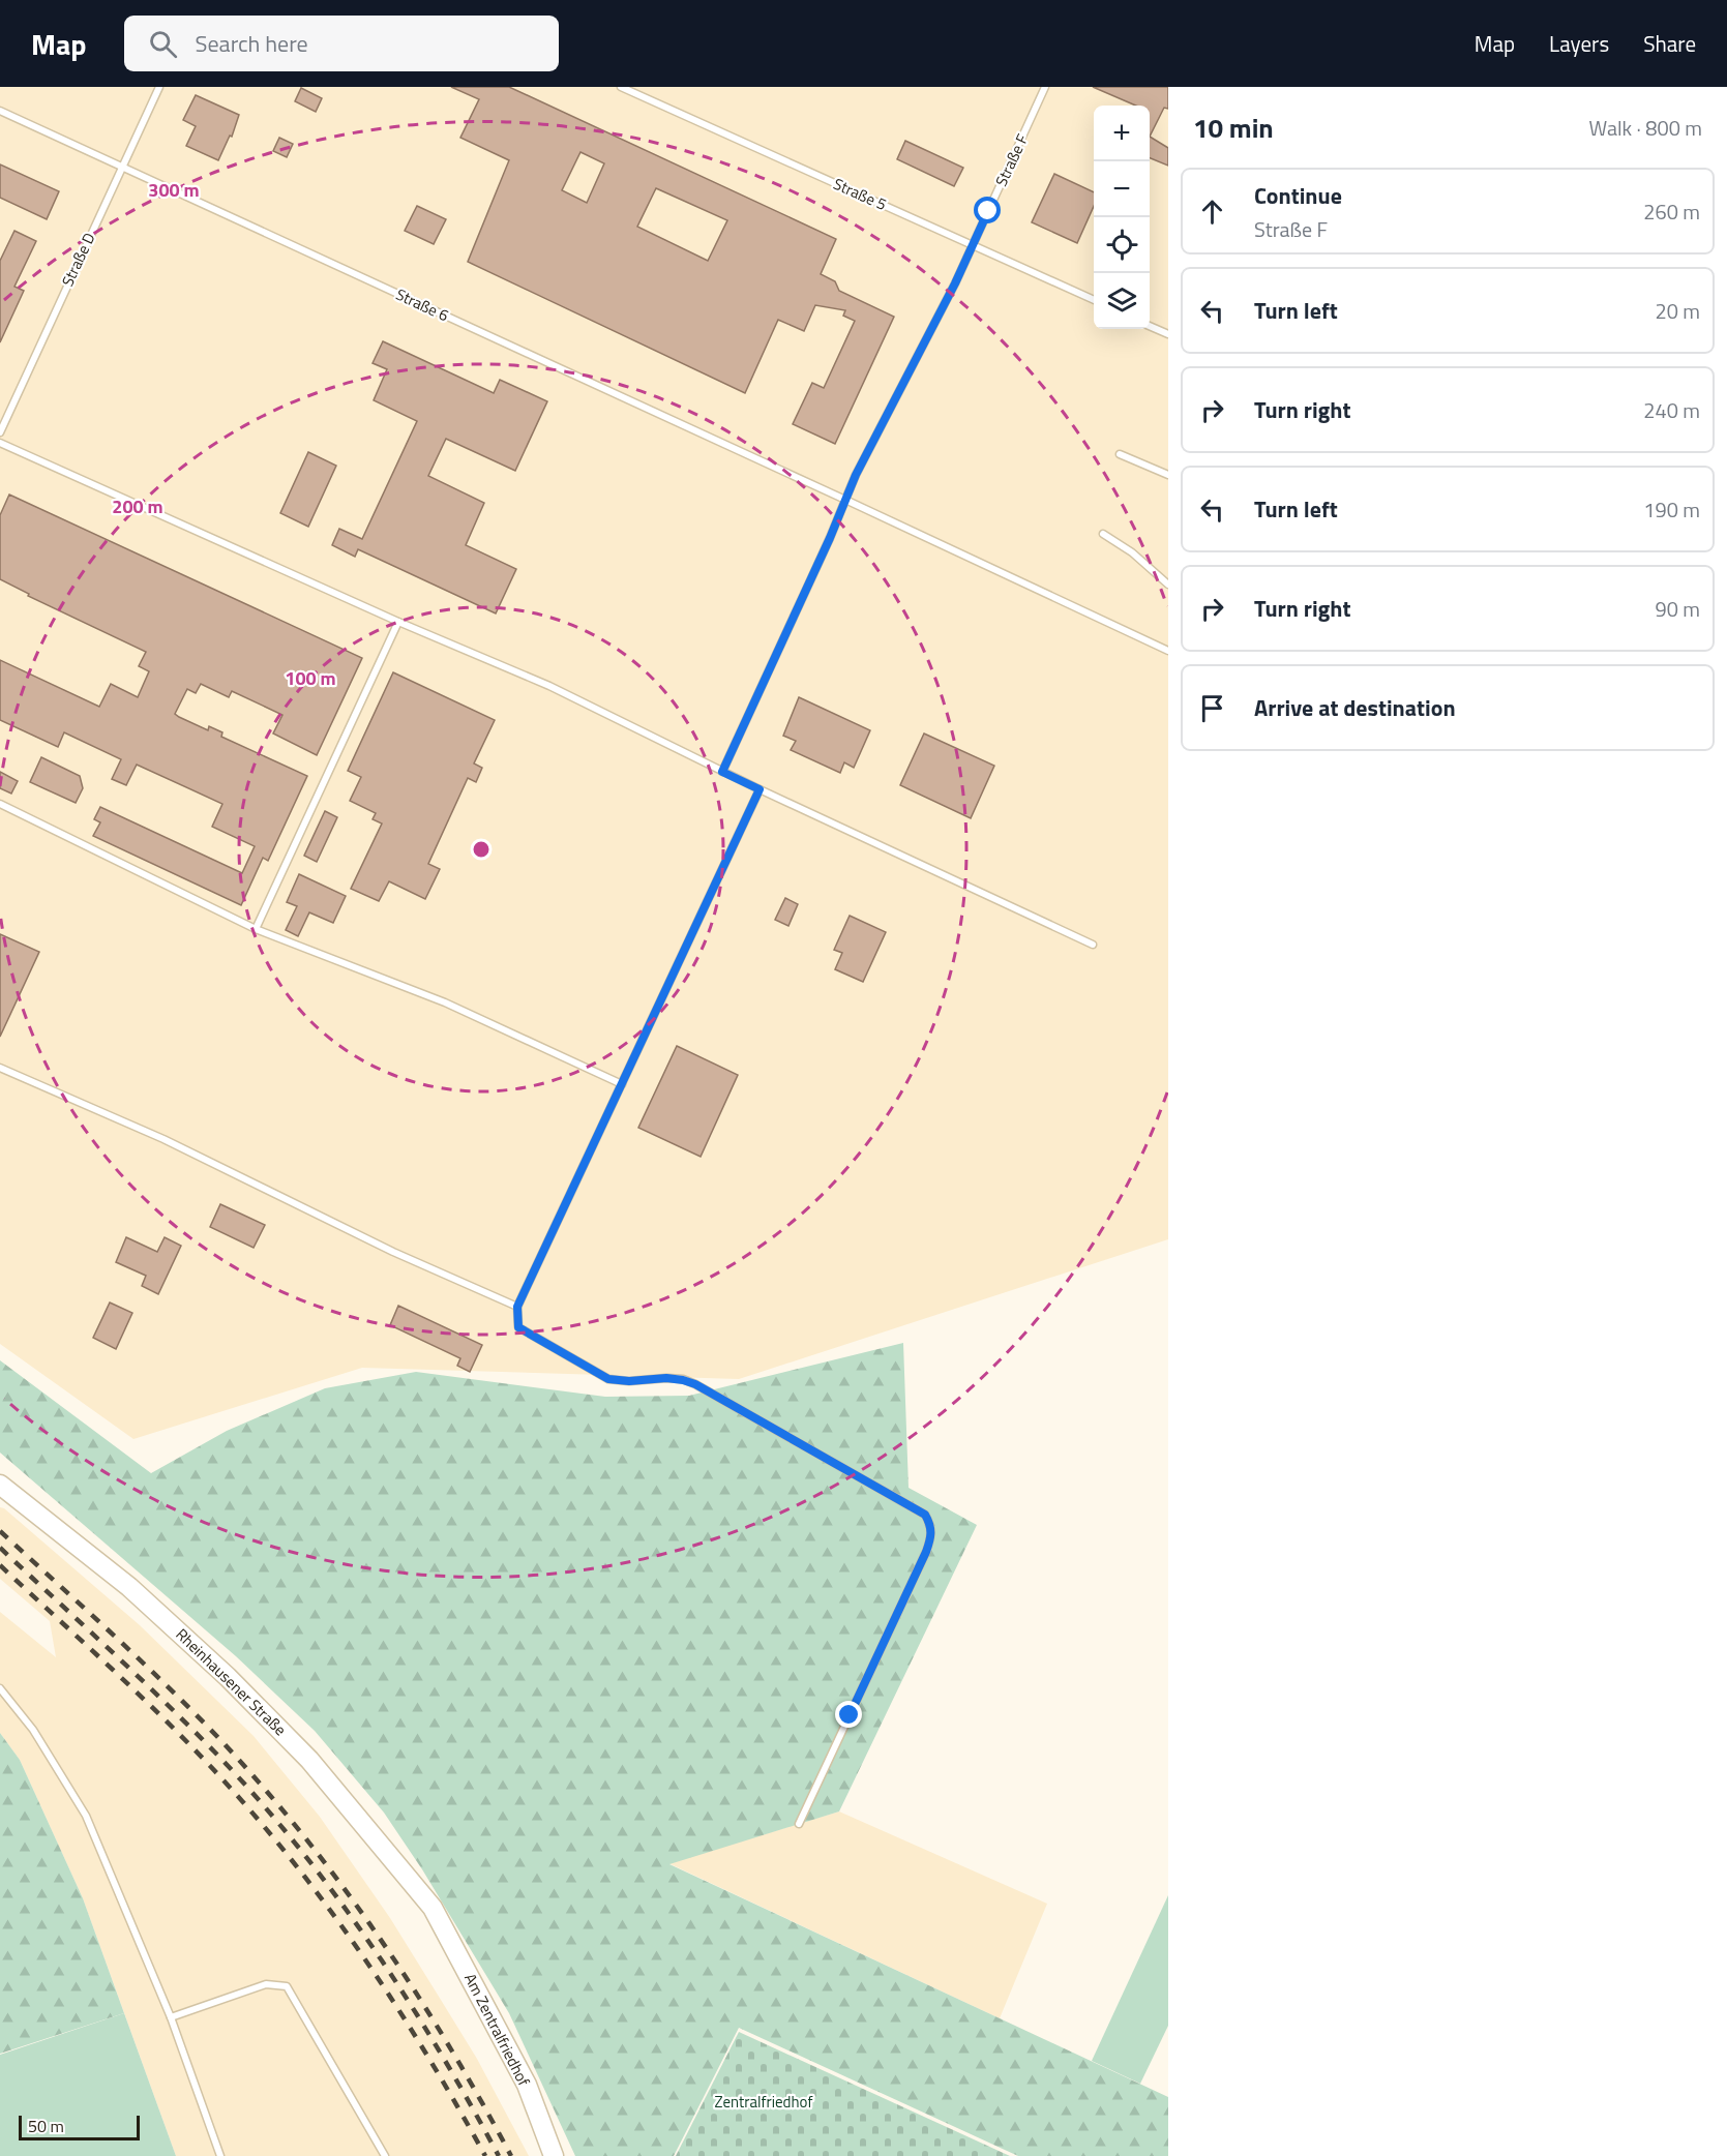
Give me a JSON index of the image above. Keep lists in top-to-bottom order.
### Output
{
  "streets": {
    "street": ["Rheinhausener Straße", "Am Zentralfriedhof"],
    "lane": [
      "Straße F",
      "Straße 5",
      "Straße D",
      "Straße 6"
    ]
  },
  "crossings": [
    ["Straße F", "Straße 5"],
    ["Straße F", "Straße 6"],
    ["Straße D", "Straße 6"],
    ["Rheinhausener Straße", "Am Zentralfriedhof"]
  ],
  "parks": ["Zentralfriedhof"],
  "scale_bar": "50 m",
  "page": {
    "header": "Map",
    "search": "Search here",
    "nav": ["Map", "Layers", "Share"],
    "heading": ["10 min", "Walk · 800 m"],
    "map_buttons": ["+", "−"],
    "list": [
      ["Continue", "Straße F", "260 m"],
      ["Turn left", "20 m"],
      ["Turn right", "240 m"],
      ["Turn left", "190 m"],
      ["Turn right", "90 m"],
      "Arrive at destination"
    ],
    "scale": "50 m"
  },
  "rings": ["300 m", "200 m", "100 m"]
}
